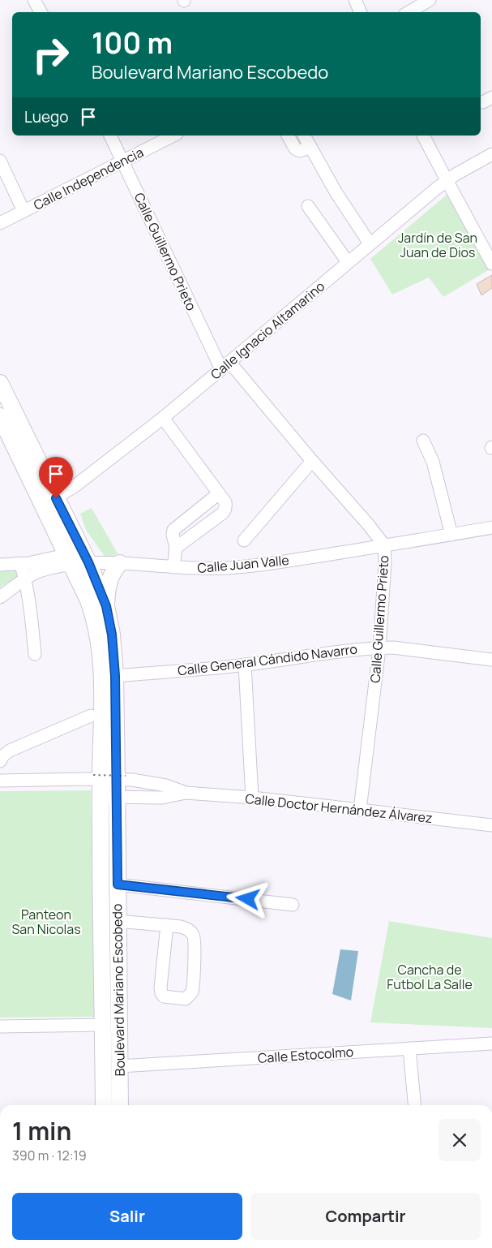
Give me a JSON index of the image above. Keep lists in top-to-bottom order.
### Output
{
  "streets": {
    "main road": ["Boulevard Mariano Escobedo"],
    "street": [
      "Calle Independencia",
      "Calle Guillermo Prieto",
      "Calle Ignacio Altamarino",
      "Calle Juan Valle",
      "Calle General Cándido Navarro",
      "Calle Doctor Hernández Álvarez",
      "Calle Estocolmo"
    ]
  },
  "crossings": [
    ["Calle Independencia", "Calle Guillermo Prieto"],
    ["Calle Guillermo Prieto", "Calle Ignacio Altamarino"],
    ["Calle Guillermo Prieto", "Calle Juan Valle"],
    ["Calle Guillermo Prieto", "Calle General Cándido Navarro"],
    ["Calle Guillermo Prieto", "Calle Doctor Hernández Álvarez"],
    ["Calle Ignacio Altamarino", "Boulevard Mariano Escobedo"],
    ["Calle Juan Valle", "Boulevard Mariano Escobedo"],
    ["Calle General Cándido Navarro", "Boulevard Mariano Escobedo"],
    ["Calle Doctor Hernández Álvarez", "Boulevard Mariano Escobedo"],
    ["Boulevard Mariano Escobedo", "Calle Estocolmo"]
  ],
  "parks": ["Jardín de San Juan de Dios", "Panteon San Nicolas", "Cancha de Futbol La Salle"],
  "page": {
    "turn": ["100 m", "Boulevard Mariano Escobedo"],
    "then": "Luego",
    "heading": ["1 min", "390 m · 12:19"],
    "buttons": ["Salir", "Compartir"]
  }
}
